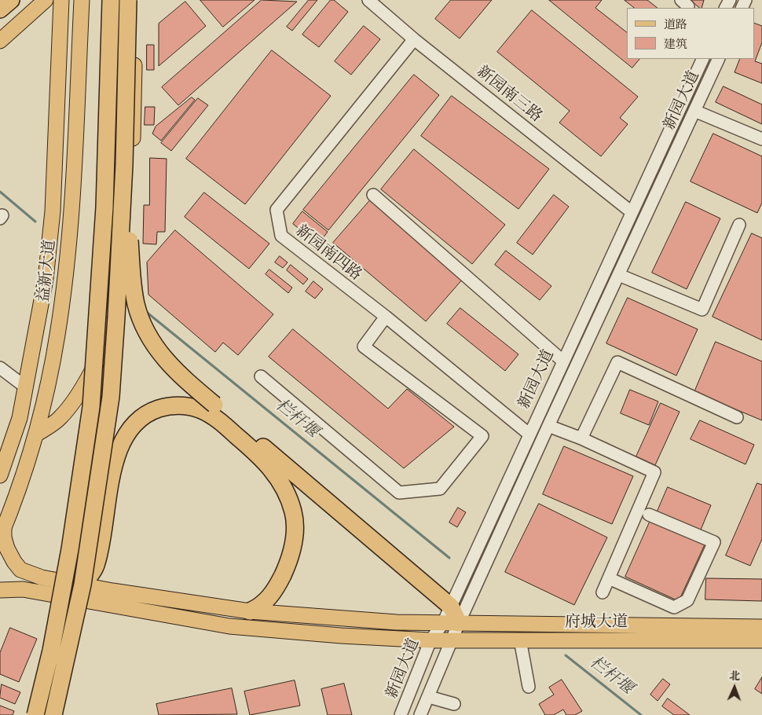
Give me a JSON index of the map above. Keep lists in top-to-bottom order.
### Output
{
  "streets": {
    "main road": ["益新大道", "府城大道"],
    "street": ["新园南三路", "新园大道", "新园南四路"]
  },
  "crossings": [
    ["新园南三路", "新园大道"],
    ["新园南三路", "新园南四路"],
    ["新园大道", "新园南四路"],
    ["新园大道", "府城大道"],
    ["益新大道", "府城大道"]
  ],
  "water": ["栏杆堰"],
  "legend": ["道路", "建筑"],
  "north": "top"
}
